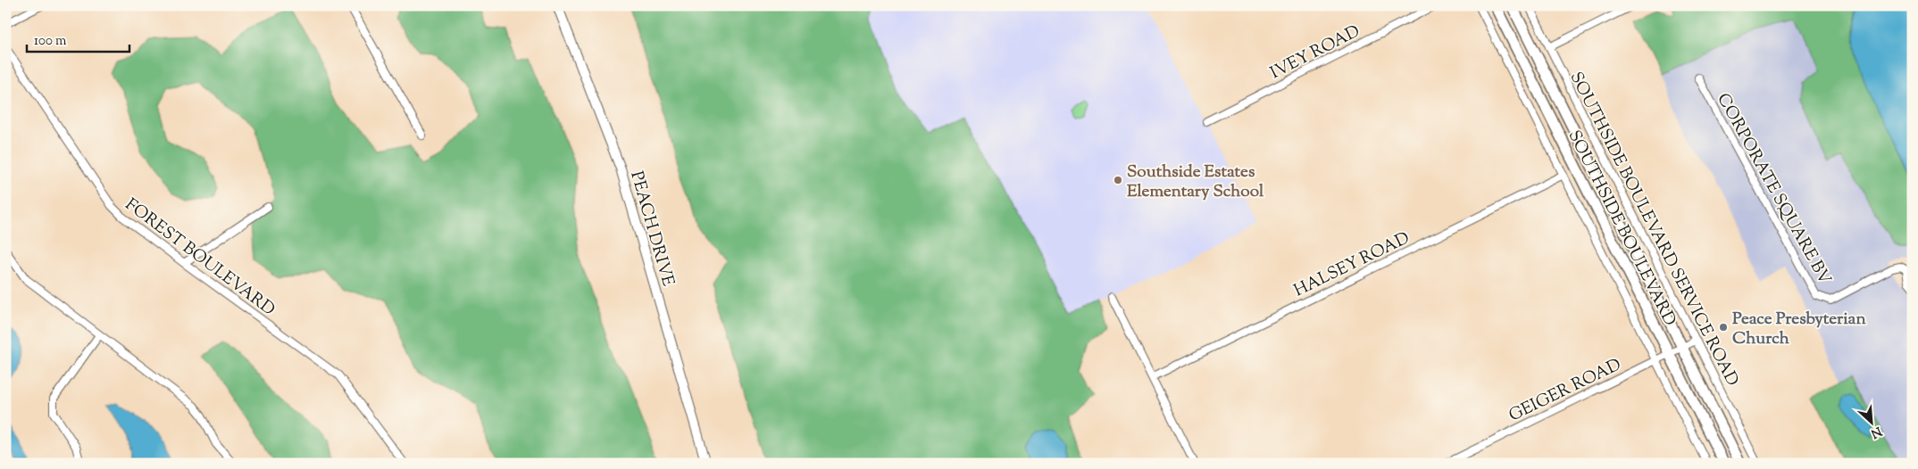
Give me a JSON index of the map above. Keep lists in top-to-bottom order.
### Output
{
  "streets": {
    "highway": ["SOUTHSIDE BOULEVARD"],
    "main road": ["PEACH DRIVE"],
    "street": [
      "IVEY ROAD",
      "CORPORATE SQUARE BV",
      "SOUTHSIDE BOULEVARD SERVICE ROAD",
      "FOREST BOULEVARD",
      "HALSEY ROAD",
      "GEIGER ROAD"
    ]
  },
  "crossings": [
    ["SOUTHSIDE BOULEVARD", "GEIGER ROAD"],
    ["SOUTHSIDE BOULEVARD SERVICE ROAD", "GEIGER ROAD"]
  ],
  "places": ["Southside Estates Elementary School", "Peace Presbyterian Church"],
  "scale_bar": "100 m",
  "north": "bottom right"
}
